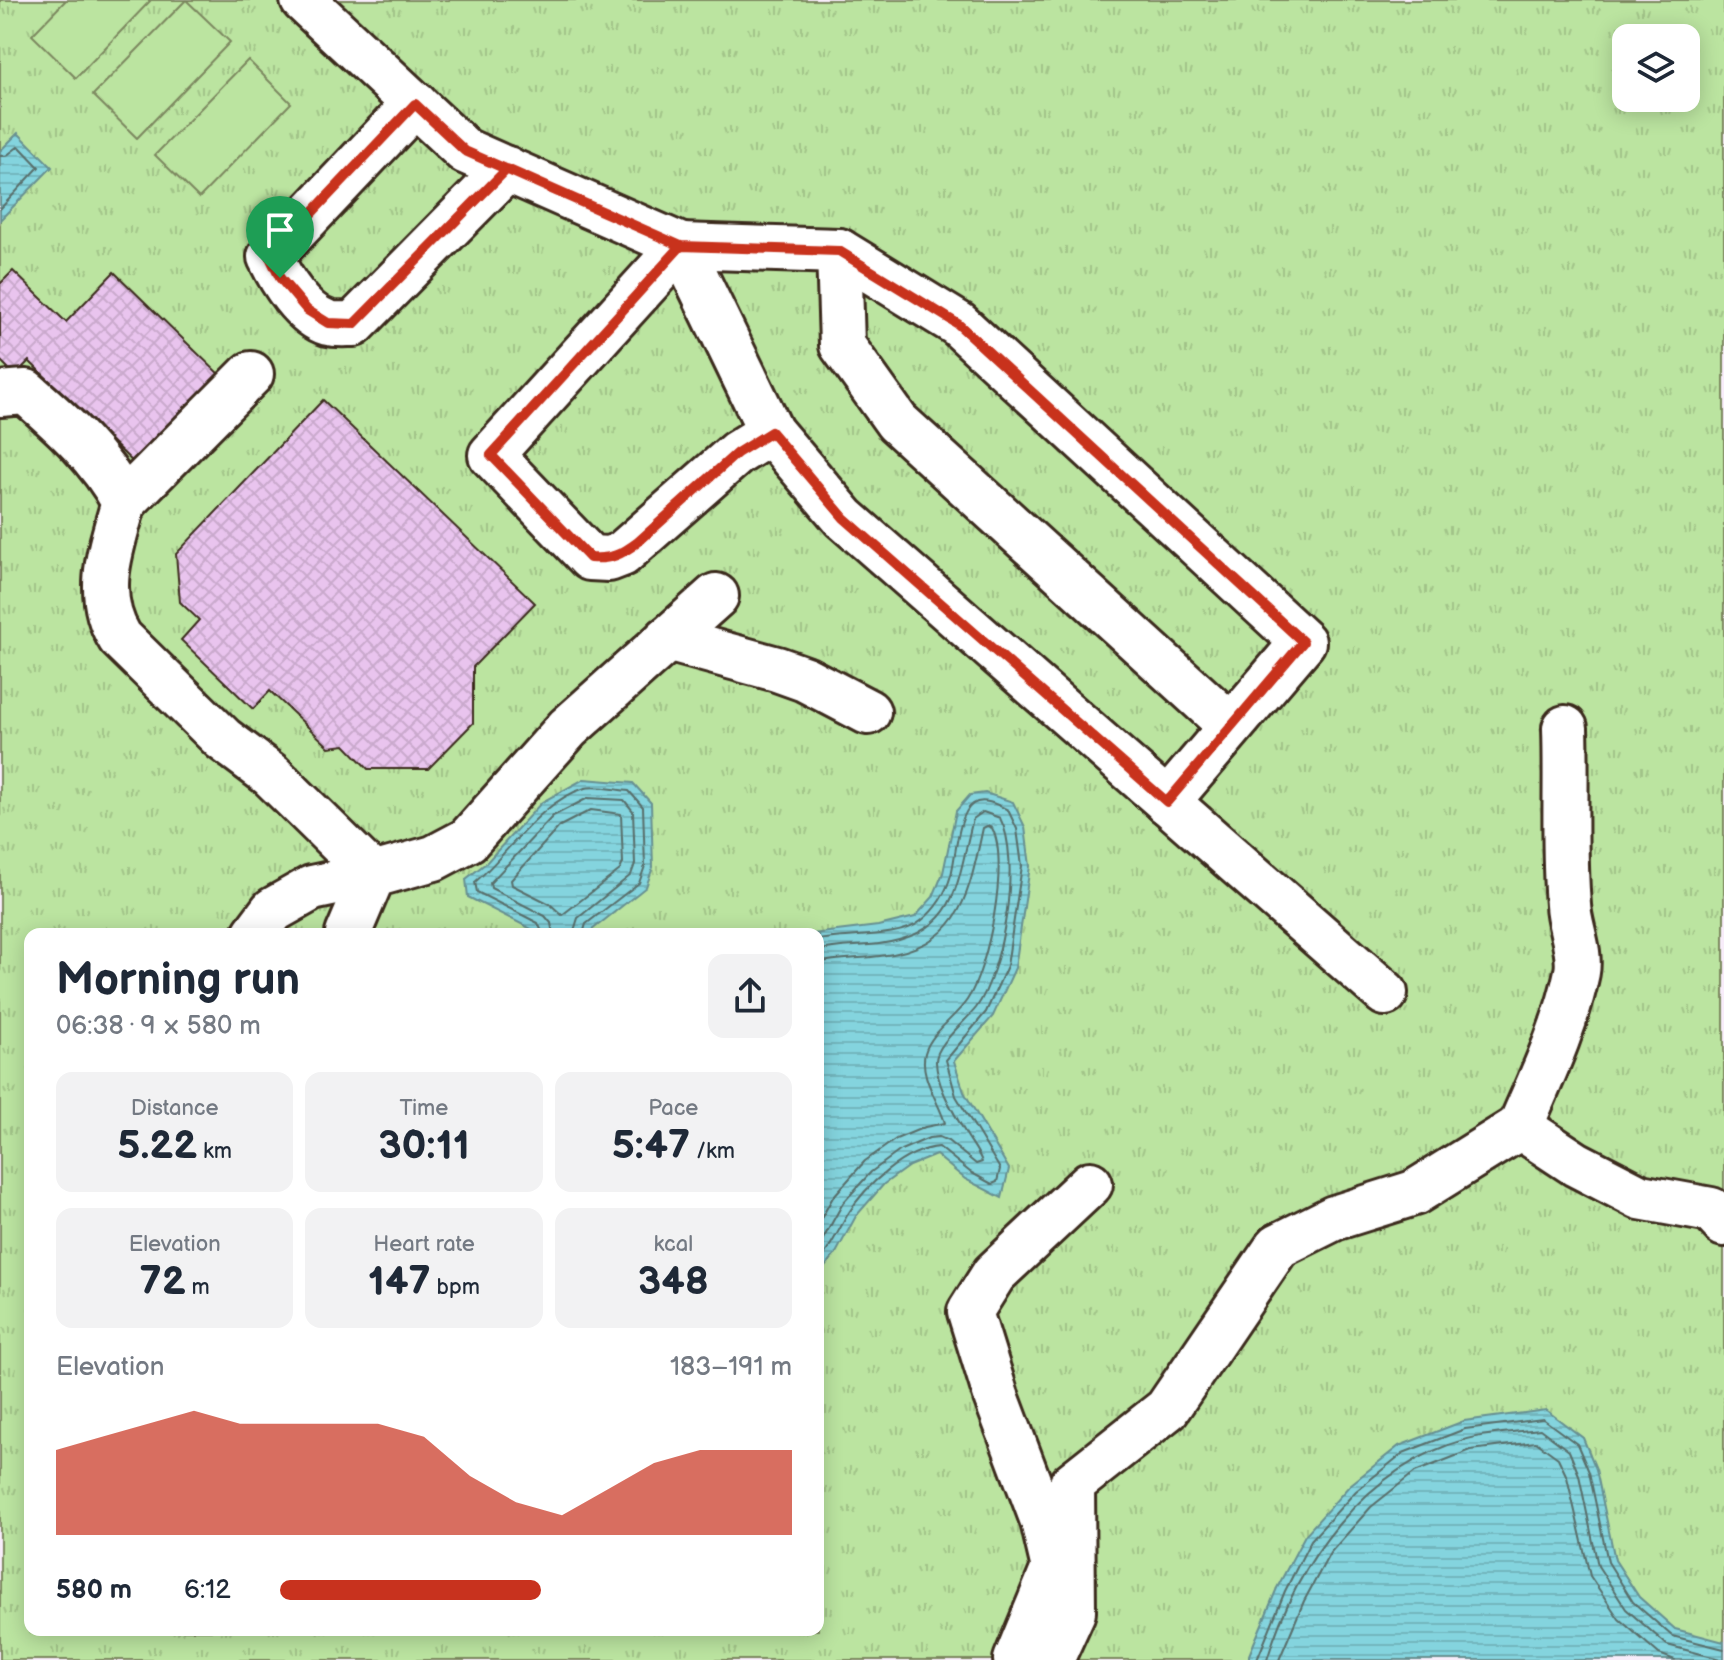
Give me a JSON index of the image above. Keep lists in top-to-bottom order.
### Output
{
  "page": {
    "heading": ["Morning run", "06:38 · 9 × 580 m"],
    "stats": [
      ["Distance", "5.22 km"],
      ["Time", "30:11"],
      ["Pace", "5:47 /km"],
      ["Elevation", "72 m"],
      ["Heart rate", "147 bpm"],
      ["kcal", "348"]
    ],
    "chart": ["Elevation", "183–191 m"],
    "list": [
      {
        "name": "580 m",
        "note": "6:12"
      }
    ]
  }
}
